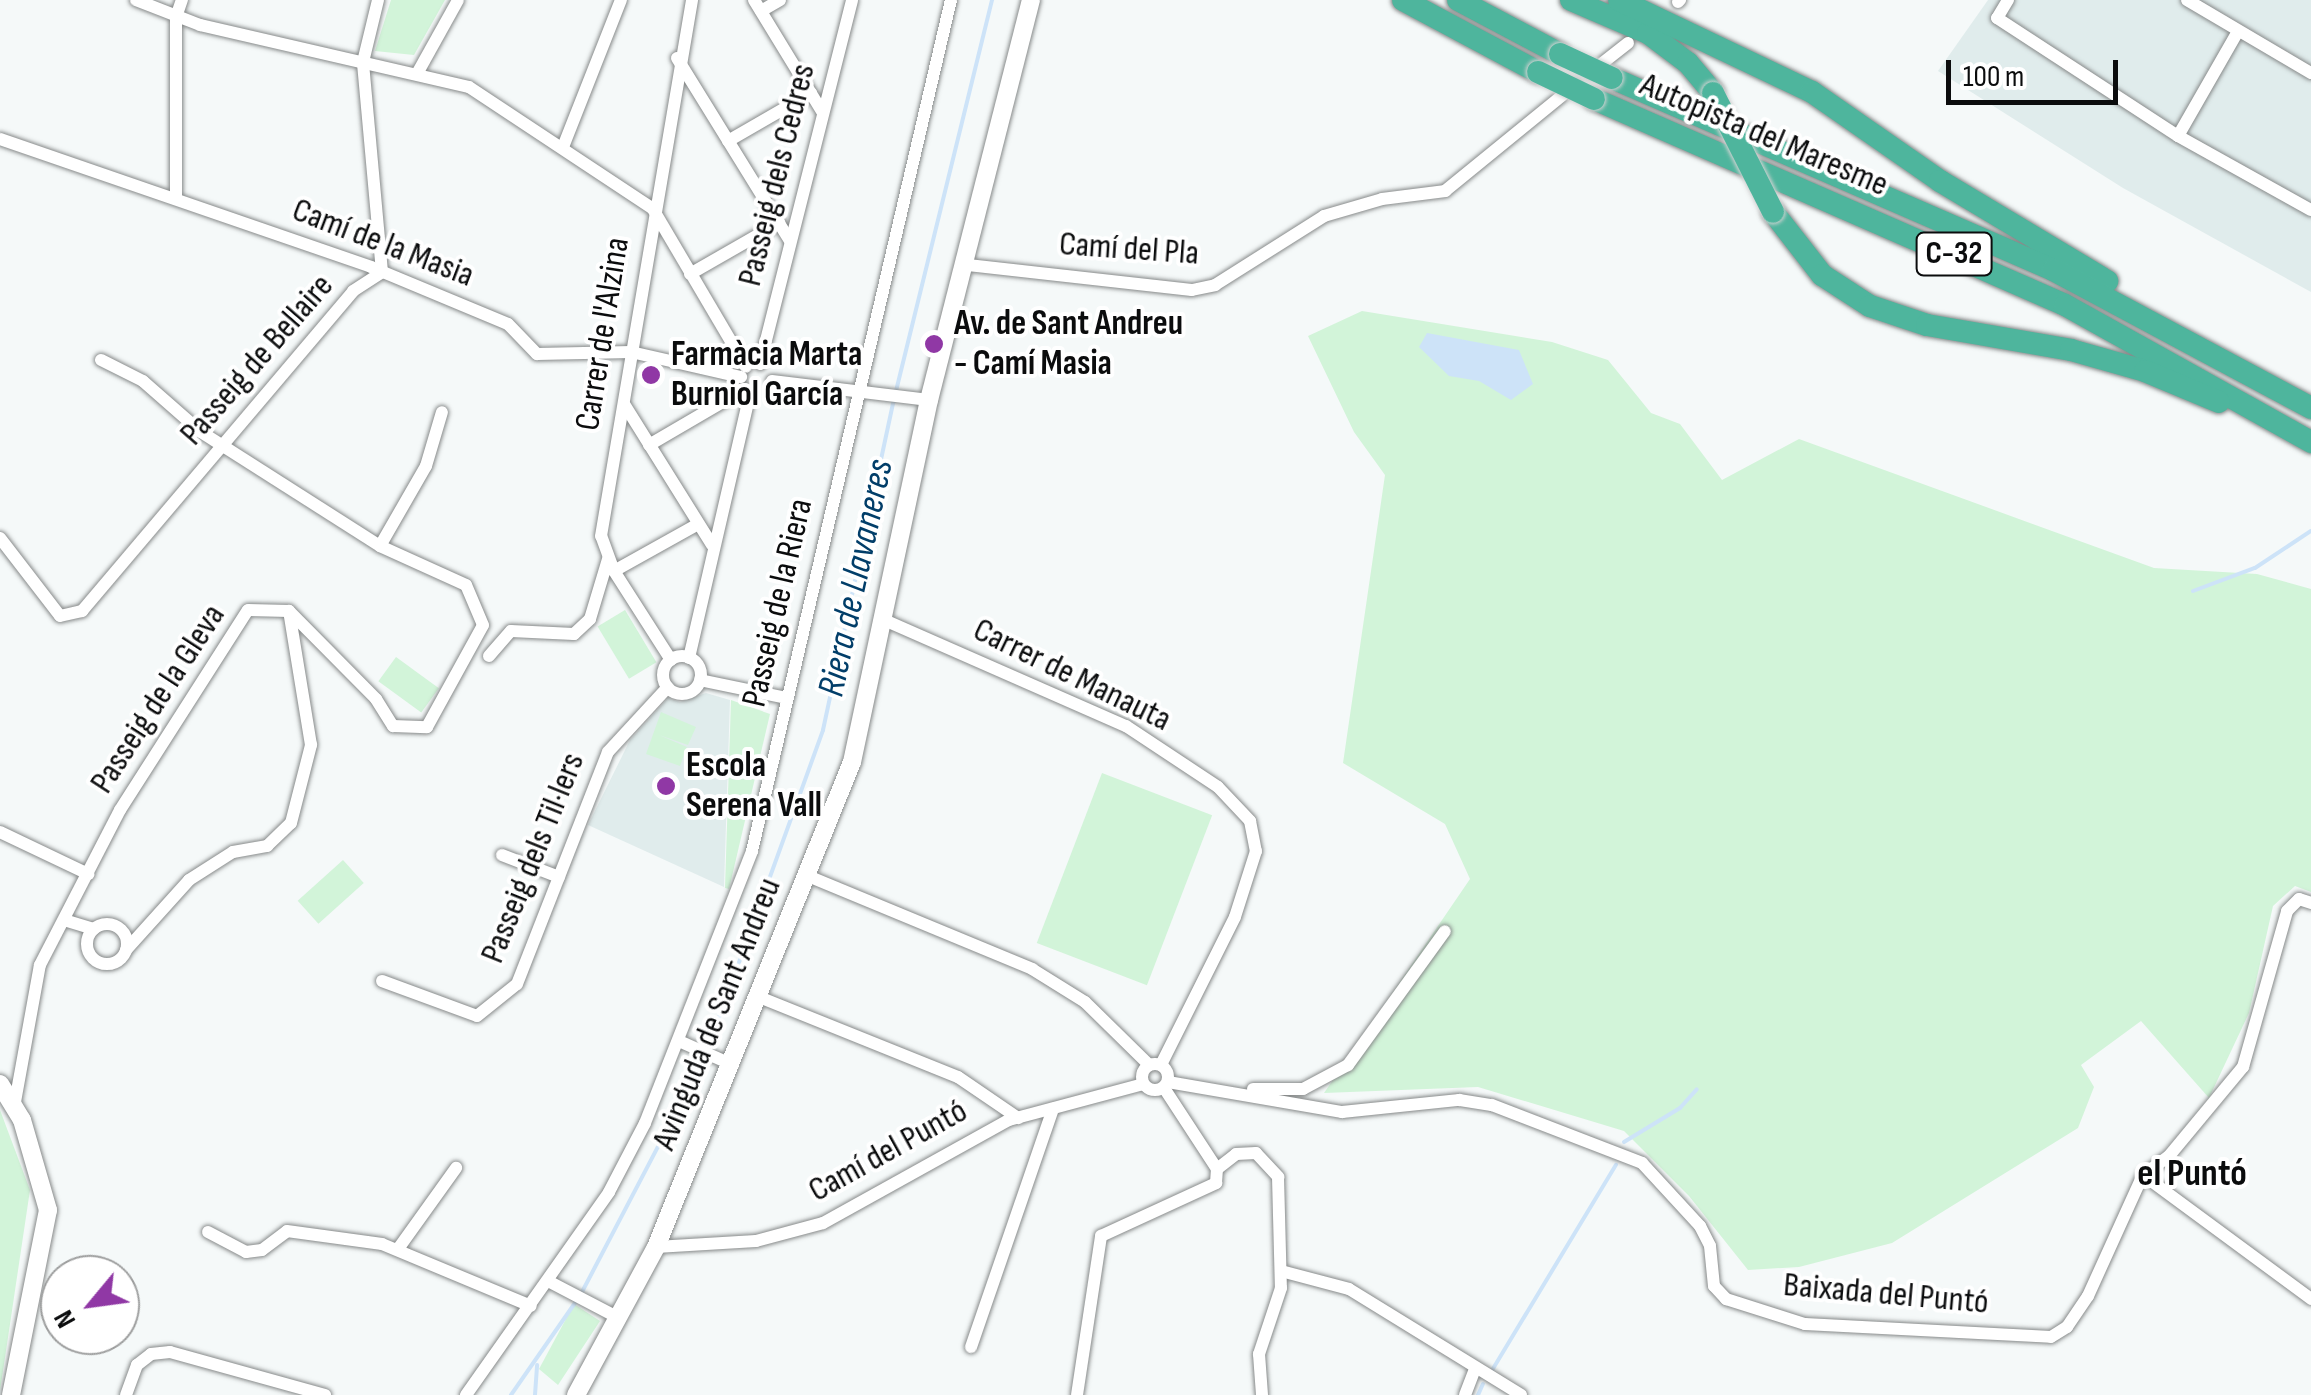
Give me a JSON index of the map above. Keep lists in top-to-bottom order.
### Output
{
  "streets": {
    "highway": ["Autopista del Maresme", "C-32"],
    "street": [
      "Passeig dels Cedres",
      "Camí de la Masia",
      "Camí del Pla",
      "Carrer de l'Alzina",
      "Passeig de Bellaire",
      "Passeig de la Riera",
      "Carrer de Manauta",
      "Passeig de la Gleva",
      "Passeig dels Til·lers",
      "Avinguda de Sant Andreu",
      "Camí del Puntó",
      "Baixada del Puntó"
    ]
  },
  "crossings": [
    ["Autopista del Maresme", "C-32"],
    ["Passeig dels Cedres", "Camí de la Masia"],
    ["Passeig dels Cedres", "Carrer de l'Alzina"],
    ["Passeig dels Cedres", "Passeig dels Til·lers"],
    ["Camí de la Masia", "Carrer de l'Alzina"],
    ["Camí de la Masia", "Passeig de Bellaire"],
    ["Camí del Pla", "Avinguda de Sant Andreu"],
    ["Carrer de l'Alzina", "Passeig dels Til·lers"],
    ["Carrer de Manauta", "Avinguda de Sant Andreu"],
    ["Carrer de Manauta", "Camí del Puntó"],
    ["Carrer de Manauta", "Baixada del Puntó"],
    ["Avinguda de Sant Andreu", "Camí del Puntó"],
    ["Camí del Puntó", "Baixada del Puntó"]
  ],
  "districts": ["el Puntó"],
  "water": ["Riera de Llavaneres"],
  "places": ["Av. de Sant Andreu - Camí Masia", "Farmàcia Marta Burniol García", "Escola Serena Vall"],
  "scale_bar": "100 m",
  "north": "bottom left"
}
